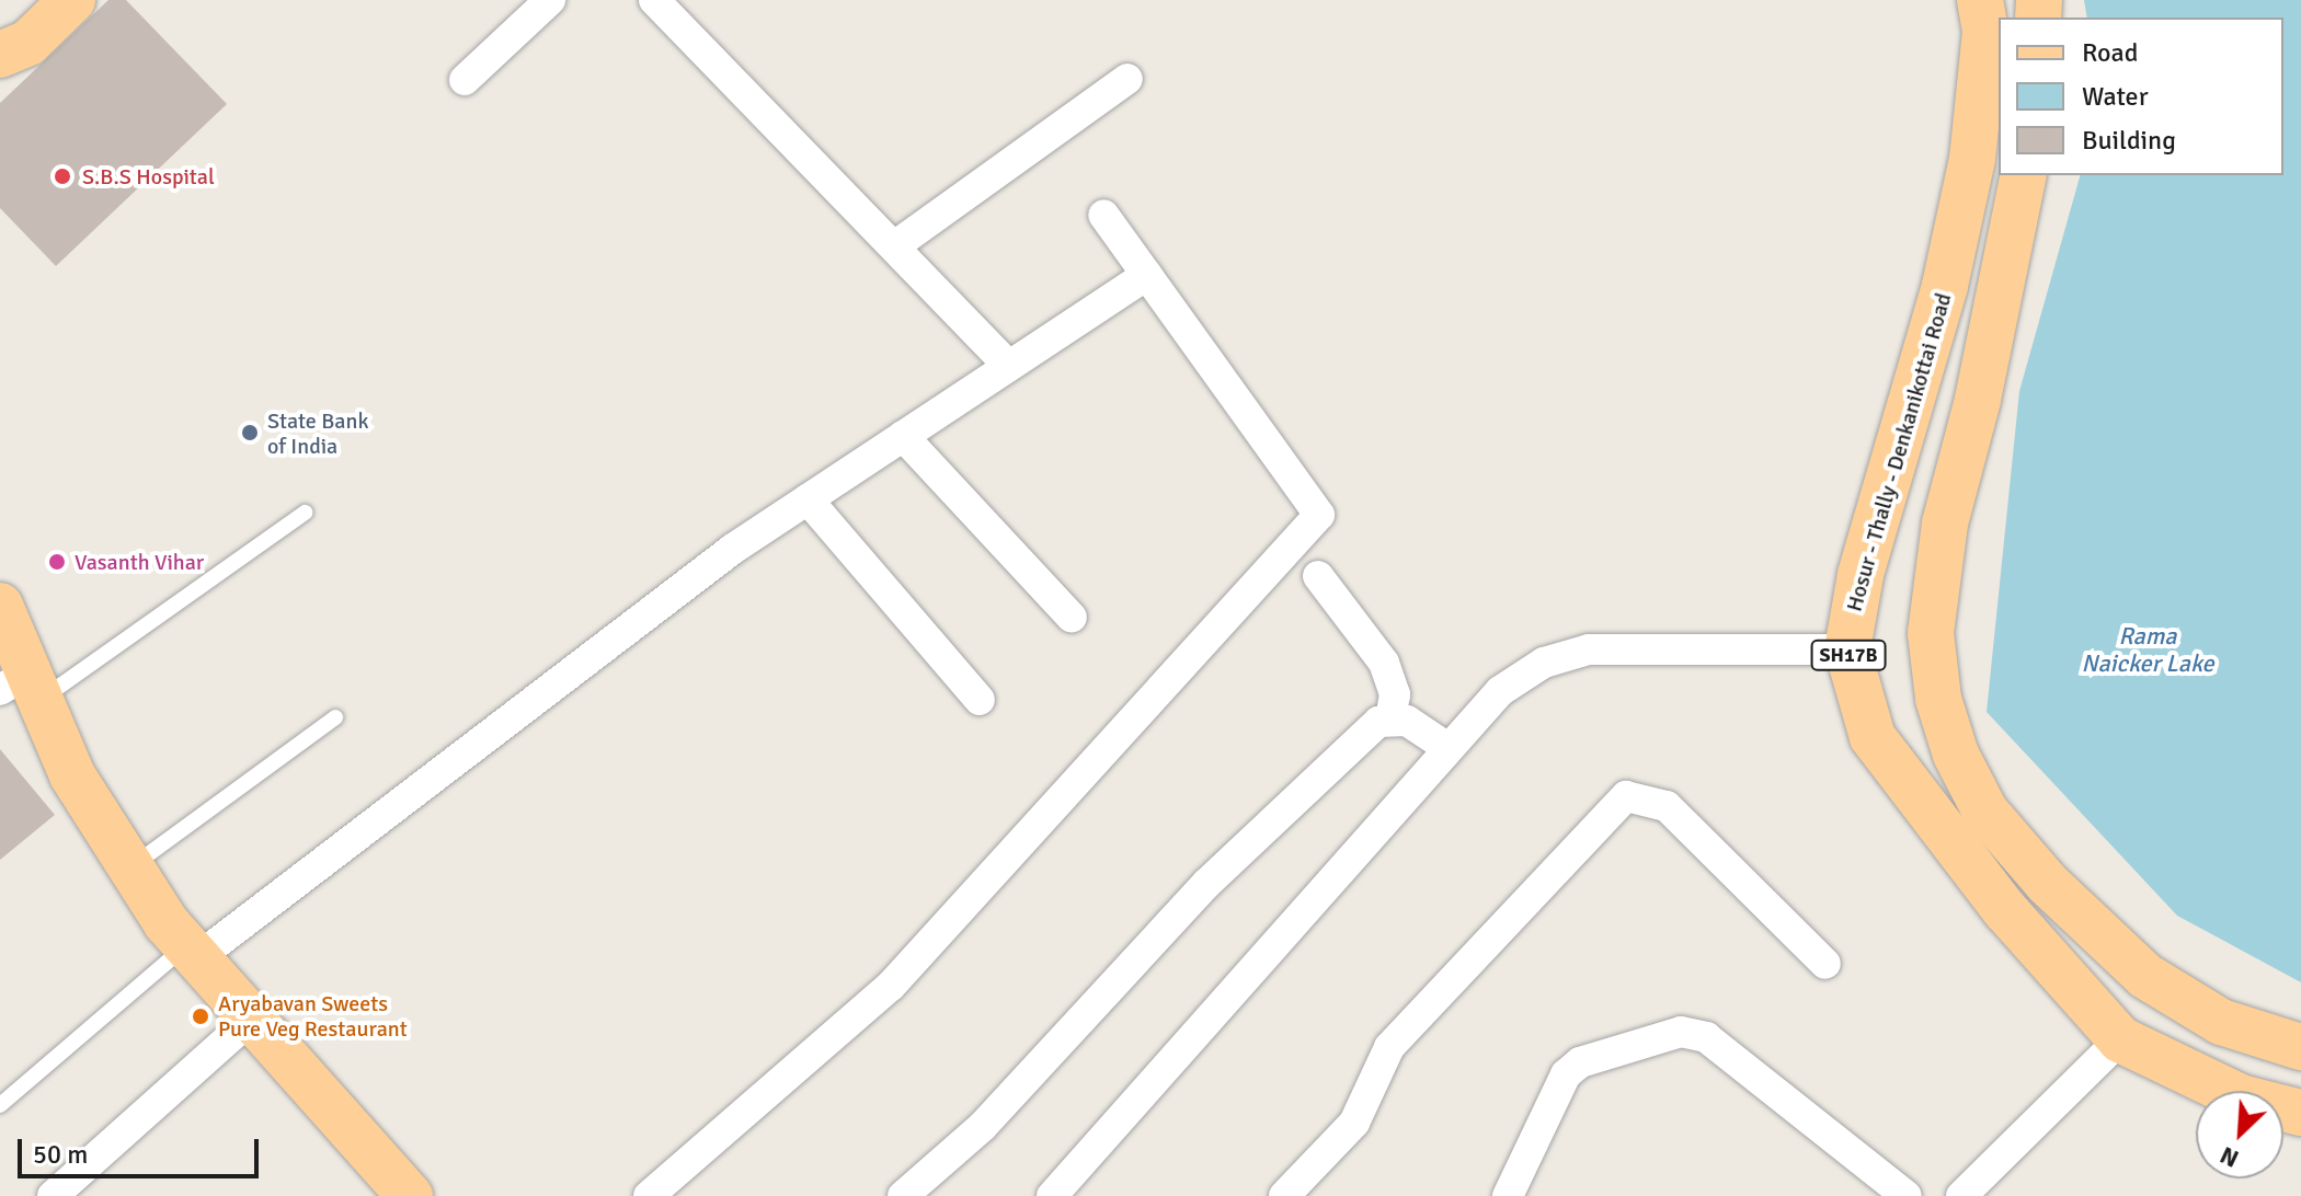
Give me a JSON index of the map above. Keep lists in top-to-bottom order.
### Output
{
  "streets": {
    "main road": ["Hosur - Thally - Denkanikottai Road", "SH17B"]
  },
  "water": ["Rama Naicker Lake"],
  "places": [
    "S.B.S Hospital",
    "State Bank of India",
    "Vasanth Vihar",
    "Aryabavan Sweets Pure Veg Restaurant"
  ],
  "legend": ["Road", "Water", "Building"],
  "scale_bar": "50 m",
  "north": "bottom left"
}
